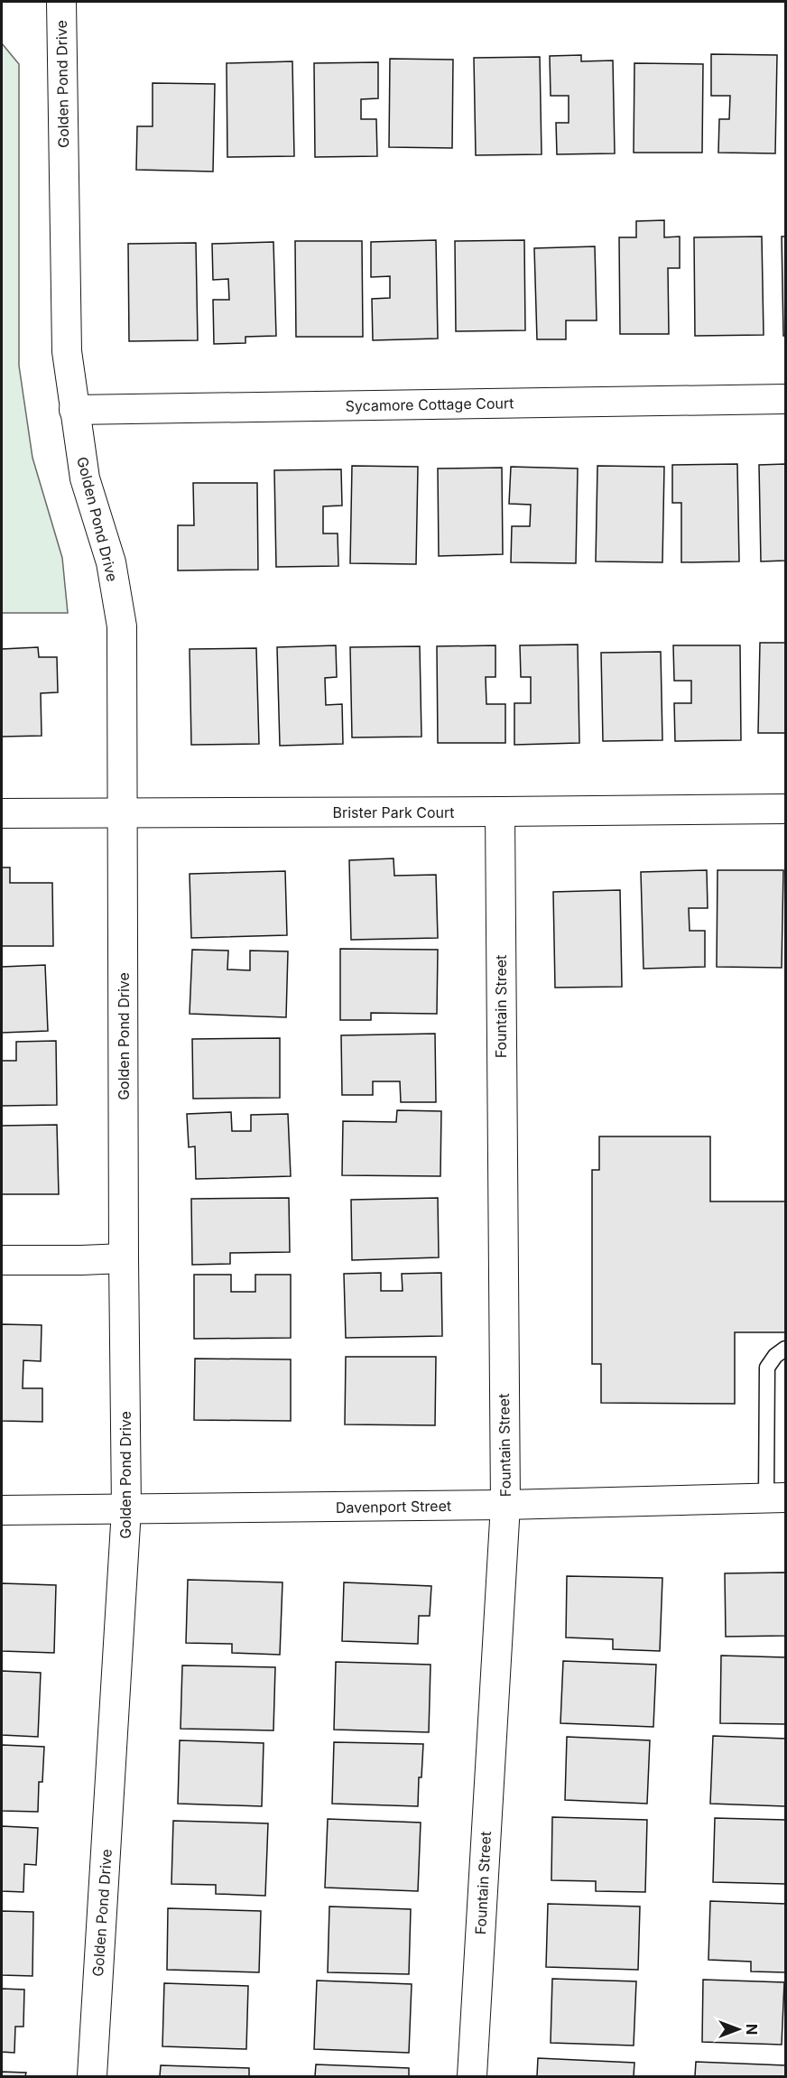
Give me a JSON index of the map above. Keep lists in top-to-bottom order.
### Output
{
  "streets": {
    "street": [
      "Golden Pond Drive",
      "Sycamore Cottage Court",
      "Brister Park Court",
      "Fountain Street",
      "Davenport Street"
    ]
  },
  "crossings": [
    ["Golden Pond Drive", "Sycamore Cottage Court"],
    ["Golden Pond Drive", "Brister Park Court"],
    ["Golden Pond Drive", "Davenport Street"],
    ["Brister Park Court", "Fountain Street"],
    ["Fountain Street", "Davenport Street"]
  ],
  "north": "right"
}
